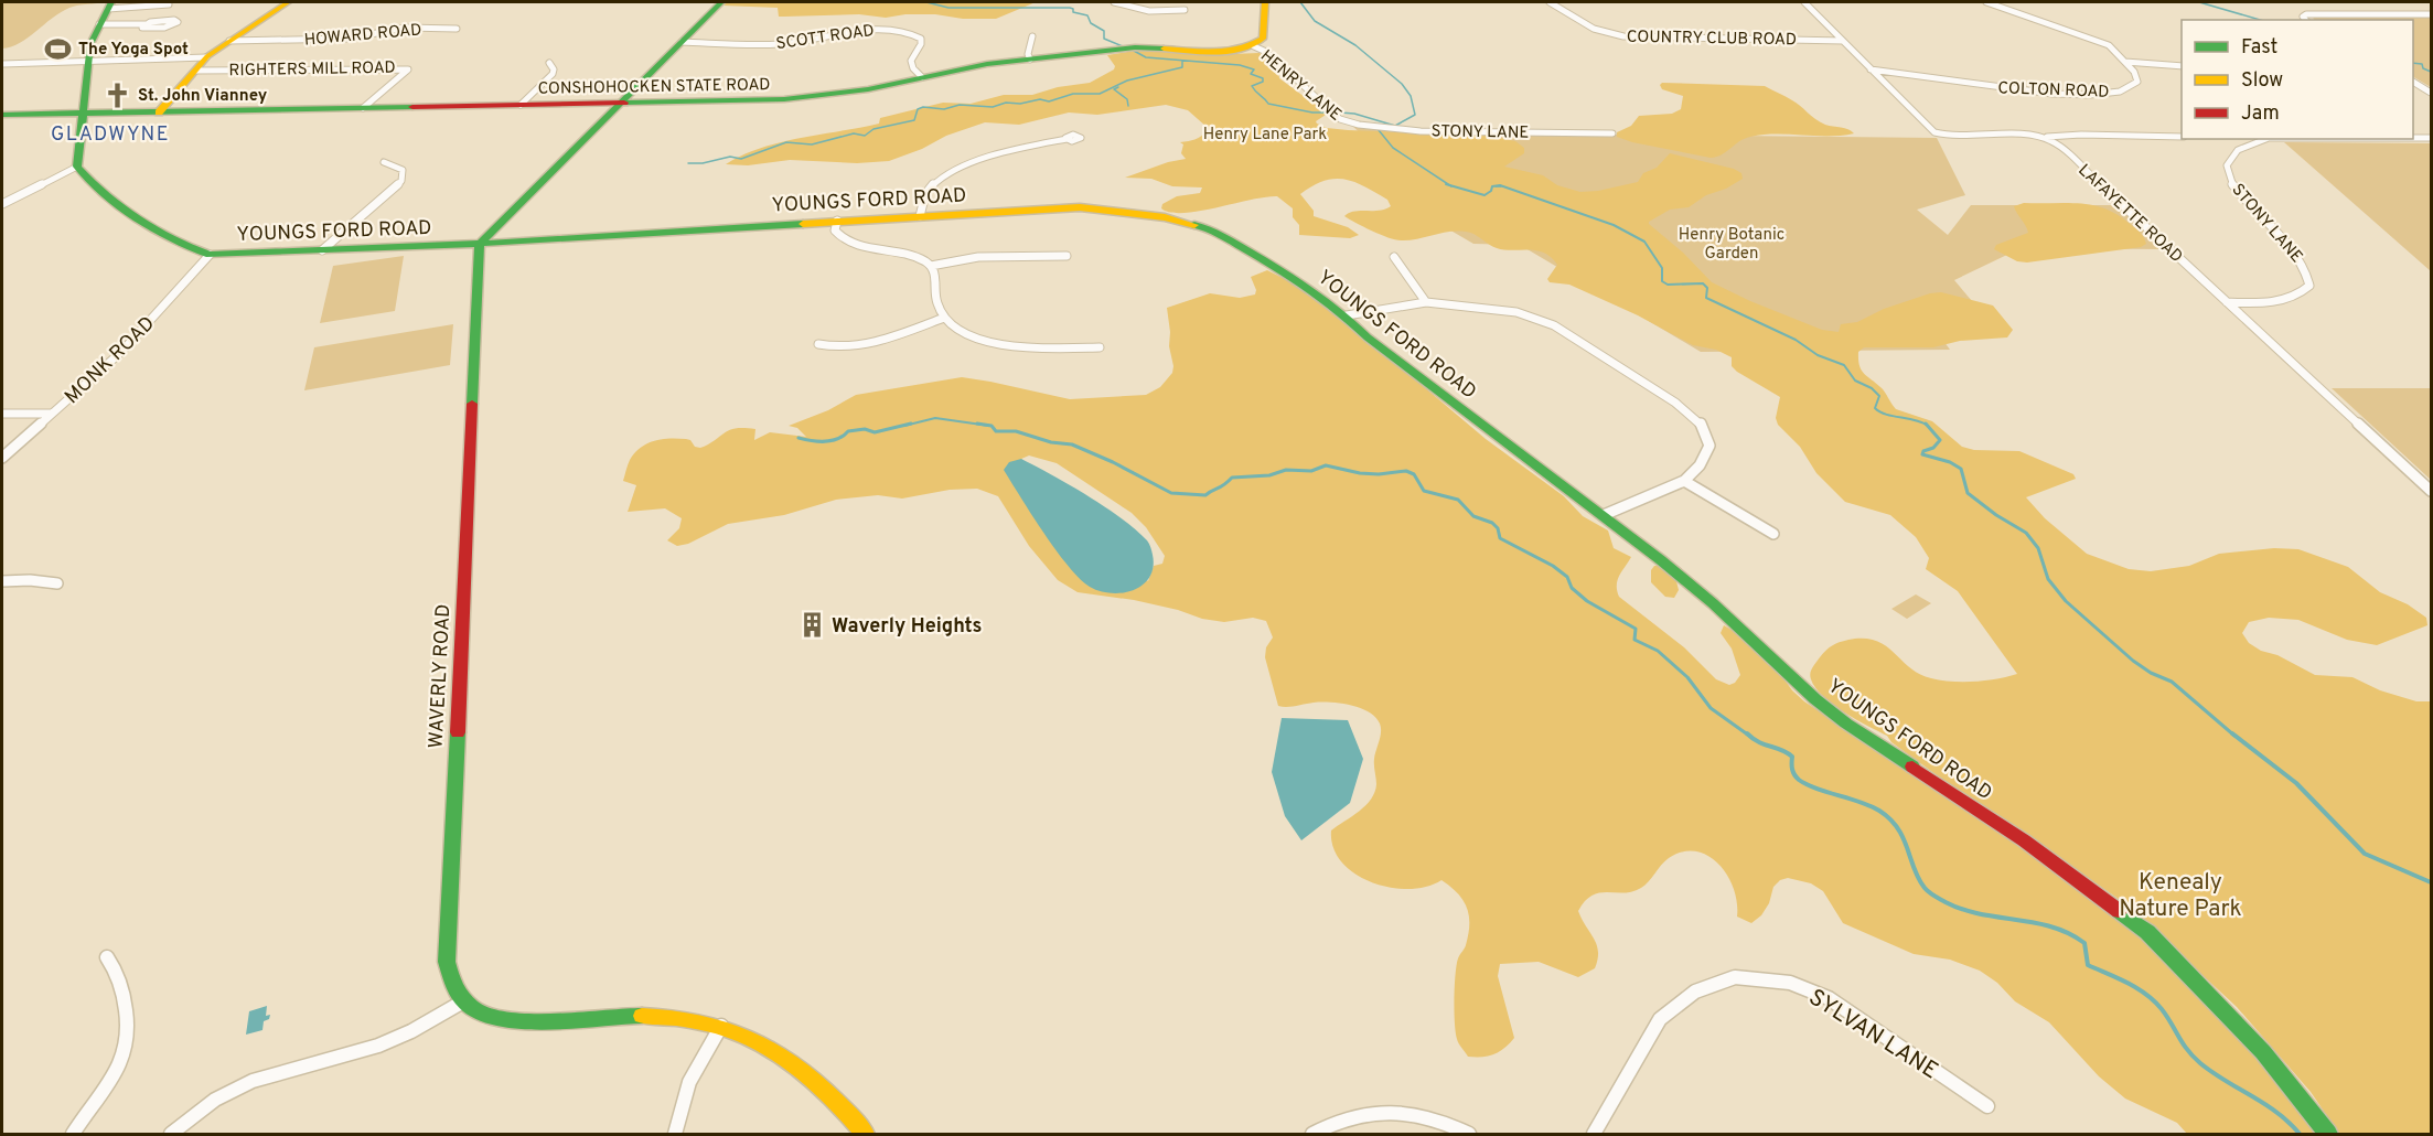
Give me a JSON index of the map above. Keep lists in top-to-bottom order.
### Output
{
  "streets": {
    "street": [
      "HOWARD ROAD",
      "SCOTT ROAD",
      "COUNTRY CLUB ROAD",
      "RIGHTERS MILL ROAD",
      "HENRY LANE",
      "CONSHOHOCKEN STATE ROAD",
      "COLTON ROAD",
      "STONY LANE",
      "YOUNGS FORD ROAD",
      "LAFAYETTE ROAD",
      "MONK ROAD",
      "WAVERLY ROAD",
      "SYLVAN LANE"
    ]
  },
  "crossings": [
    ["SCOTT ROAD", "CONSHOHOCKEN STATE ROAD"],
    ["RIGHTERS MILL ROAD", "CONSHOHOCKEN STATE ROAD"],
    ["HENRY LANE", "CONSHOHOCKEN STATE ROAD"],
    ["HENRY LANE", "STONY LANE"],
    ["STONY LANE", "LAFAYETTE ROAD"],
    ["YOUNGS FORD ROAD", "MONK ROAD"],
    ["YOUNGS FORD ROAD", "WAVERLY ROAD"]
  ],
  "districts": ["GLADWYNE"],
  "parks": ["Henry Lane Park", "Henry Botanic Garden", "Kenealy Nature Park"],
  "places": {
    "sports": ["The Yoga Spot"],
    "church": ["St. John Vianney"],
    "building": ["Waverly Heights"]
  },
  "legend": ["Fast", "Slow", "Jam"]
}
